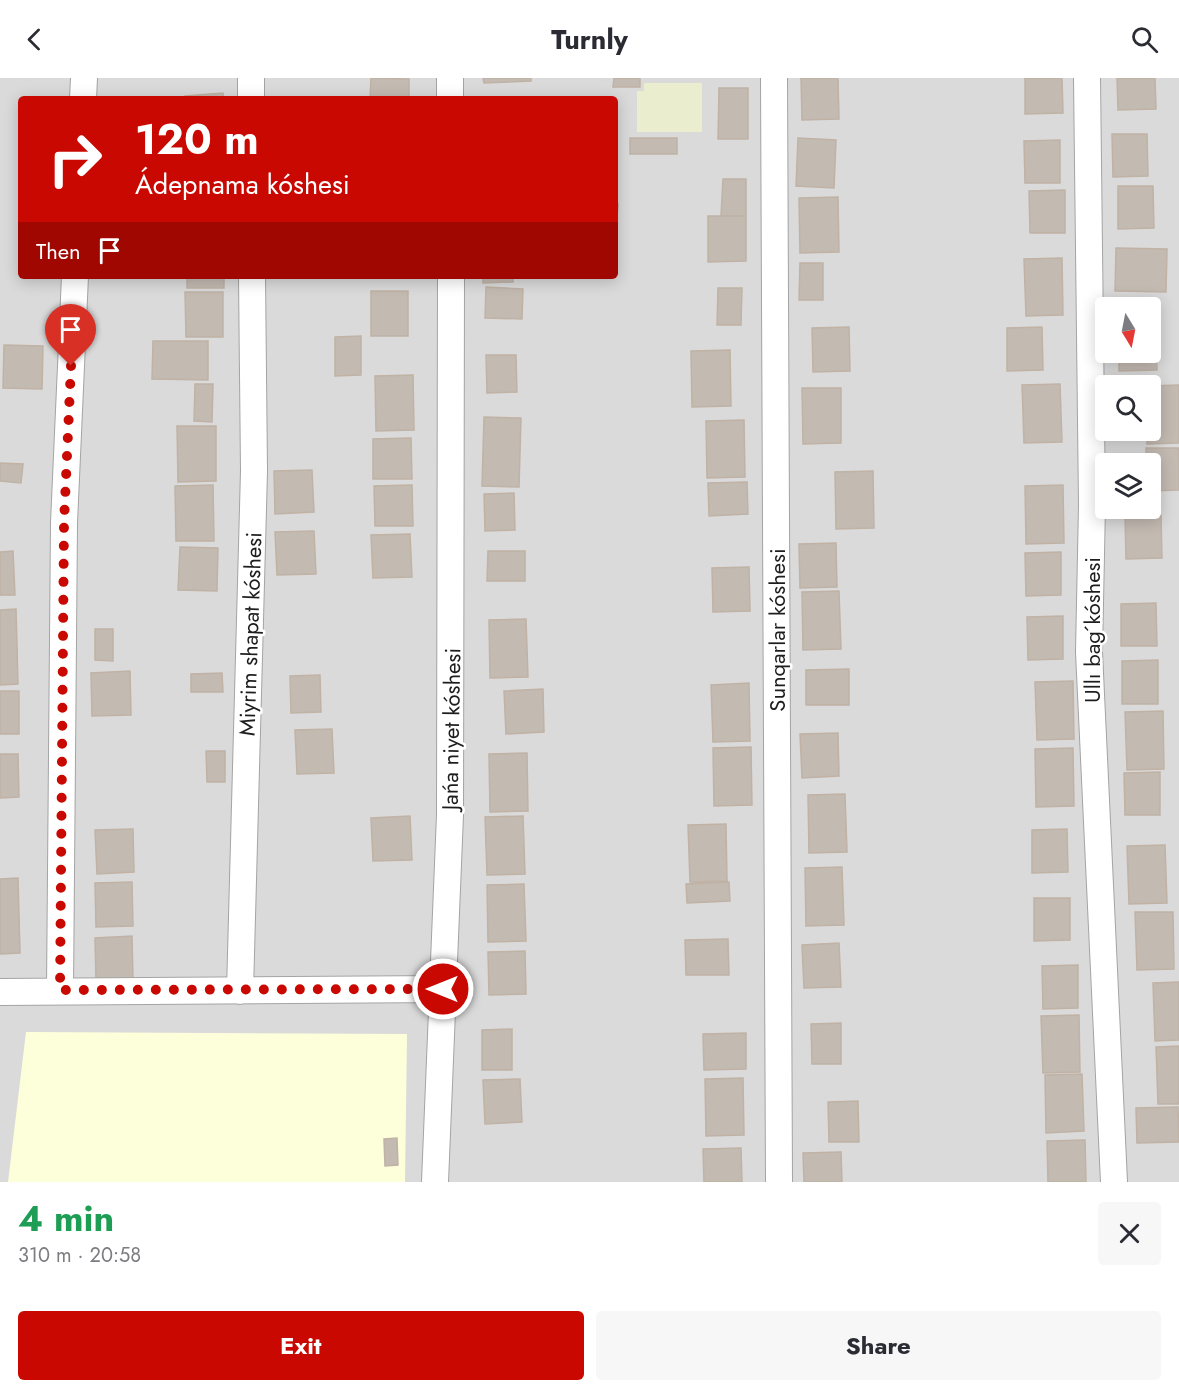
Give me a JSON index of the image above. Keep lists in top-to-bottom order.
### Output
{
  "streets": {
    "street": [
      "Sunqarlar kóshesi",
      "Ullı baǵ kóshesi",
      "Miyrim shapat kóshesi",
      "Jańa niyet kóshesi"
    ]
  },
  "north": "bottom",
  "page": {
    "header": "Turnly",
    "turn": ["120 m", "Ádepnama kóshesi"],
    "then": "Then",
    "heading": ["4 min", "310 m · 20:58"],
    "buttons": ["Exit", "Share"]
  }
}
